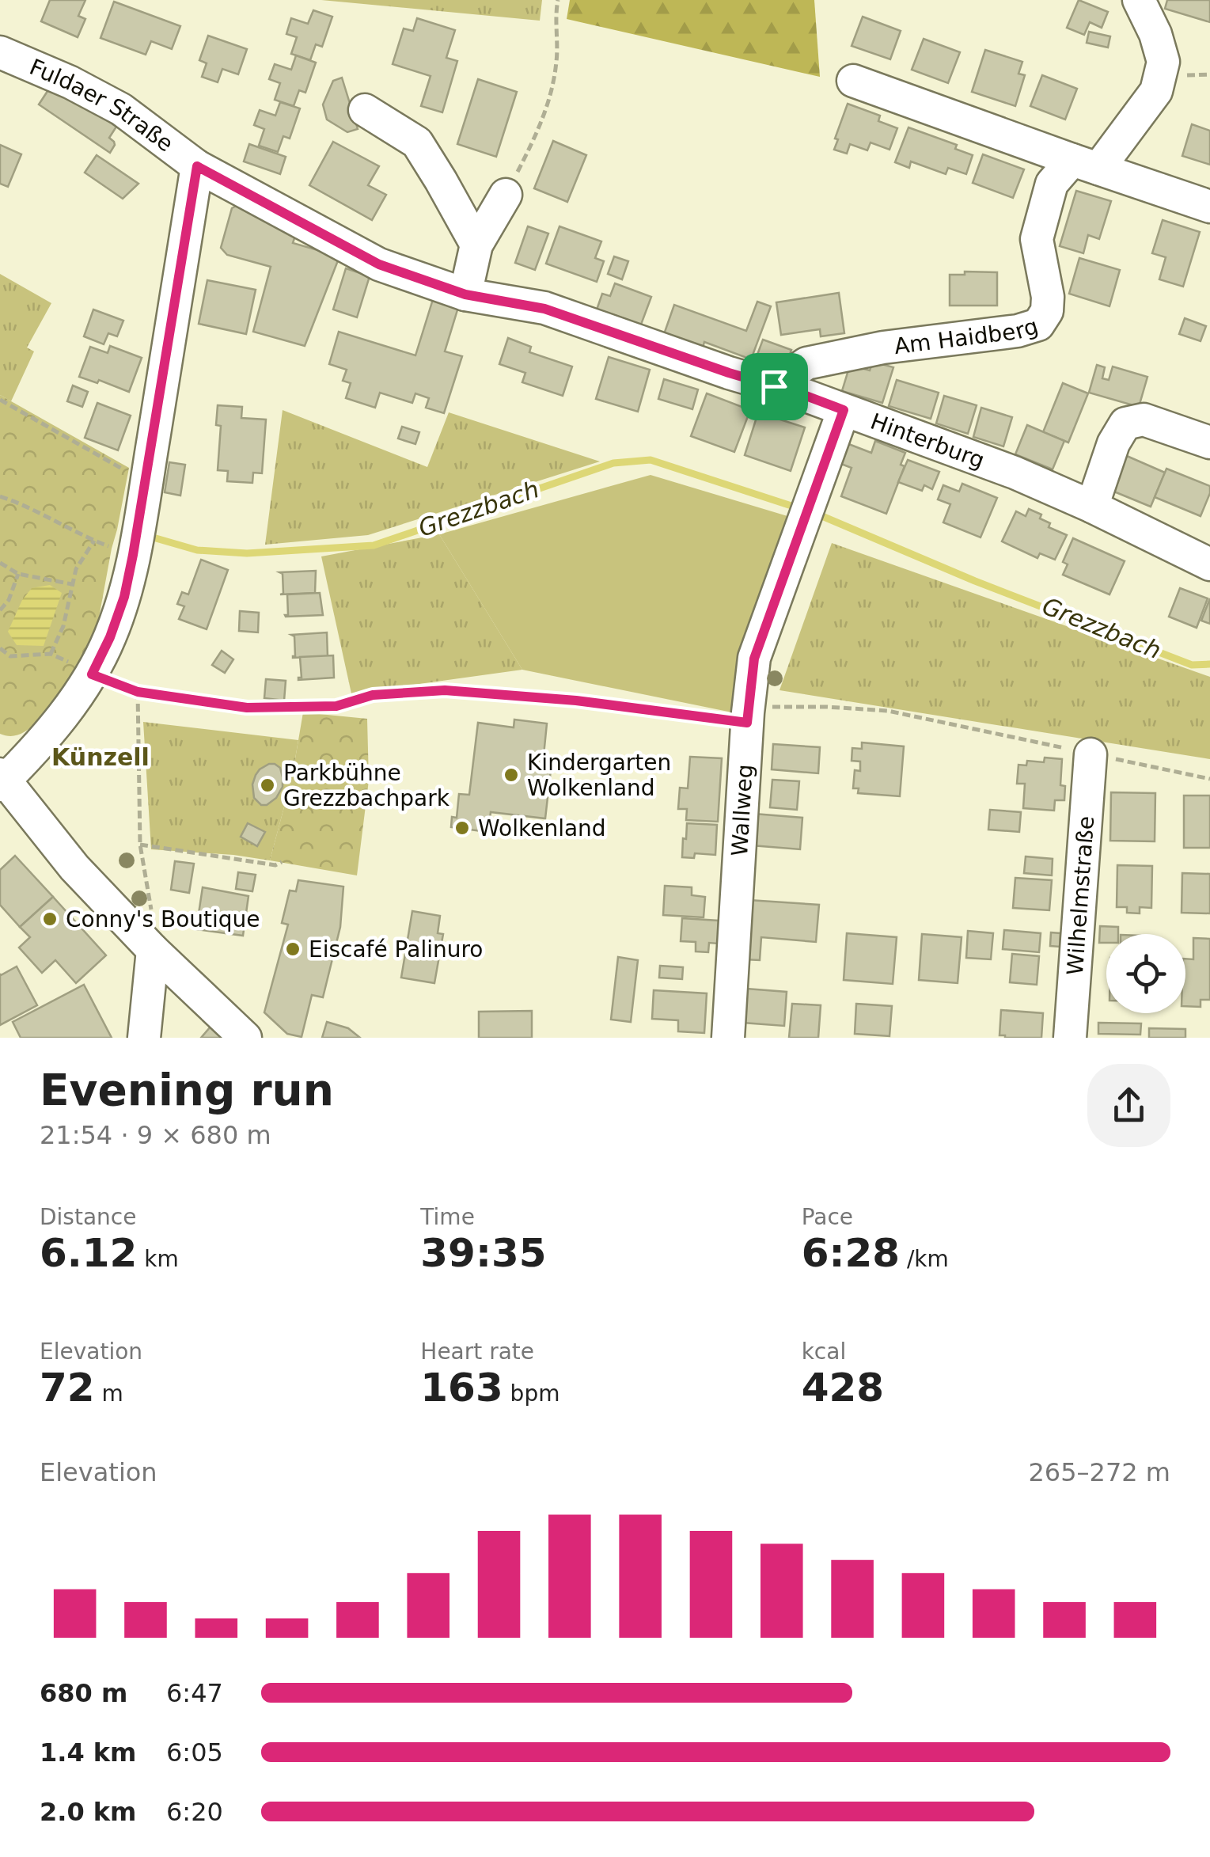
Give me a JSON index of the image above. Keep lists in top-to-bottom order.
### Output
{
  "streets": {
    "street": [
      "Fuldaer Straße",
      "Am Haidberg",
      "Hinterburg",
      "Wallweg",
      "Wilhelmstraße"
    ]
  },
  "crossings": [
    ["Fuldaer Straße", "Hinterburg"],
    ["Am Haidberg", "Hinterburg"],
    ["Hinterburg", "Wallweg"]
  ],
  "districts": ["Künzell"],
  "water": ["Grezzbach"],
  "places": [
    "Kindergarten Wolkenland",
    "Parkbühne Grezzbachpark",
    "Wolkenland",
    "Conny's Boutique",
    "Eiscafé Palinuro"
  ],
  "page": {
    "heading": ["Evening run", "21:54 · 9 × 680 m"],
    "stats": [
      ["Distance", "6.12 km"],
      ["Time", "39:35"],
      ["Pace", "6:28 /km"],
      ["Elevation", "72 m"],
      ["Heart rate", "163 bpm"],
      ["kcal", "428"]
    ],
    "chart": ["Elevation", "265–272 m"],
    "list": [
      {
        "name": "680 m",
        "note": "6:47"
      },
      {
        "name": "1.4 km",
        "note": "6:05"
      },
      {
        "name": "2.0 km",
        "note": "6:20"
      }
    ]
  }
}
